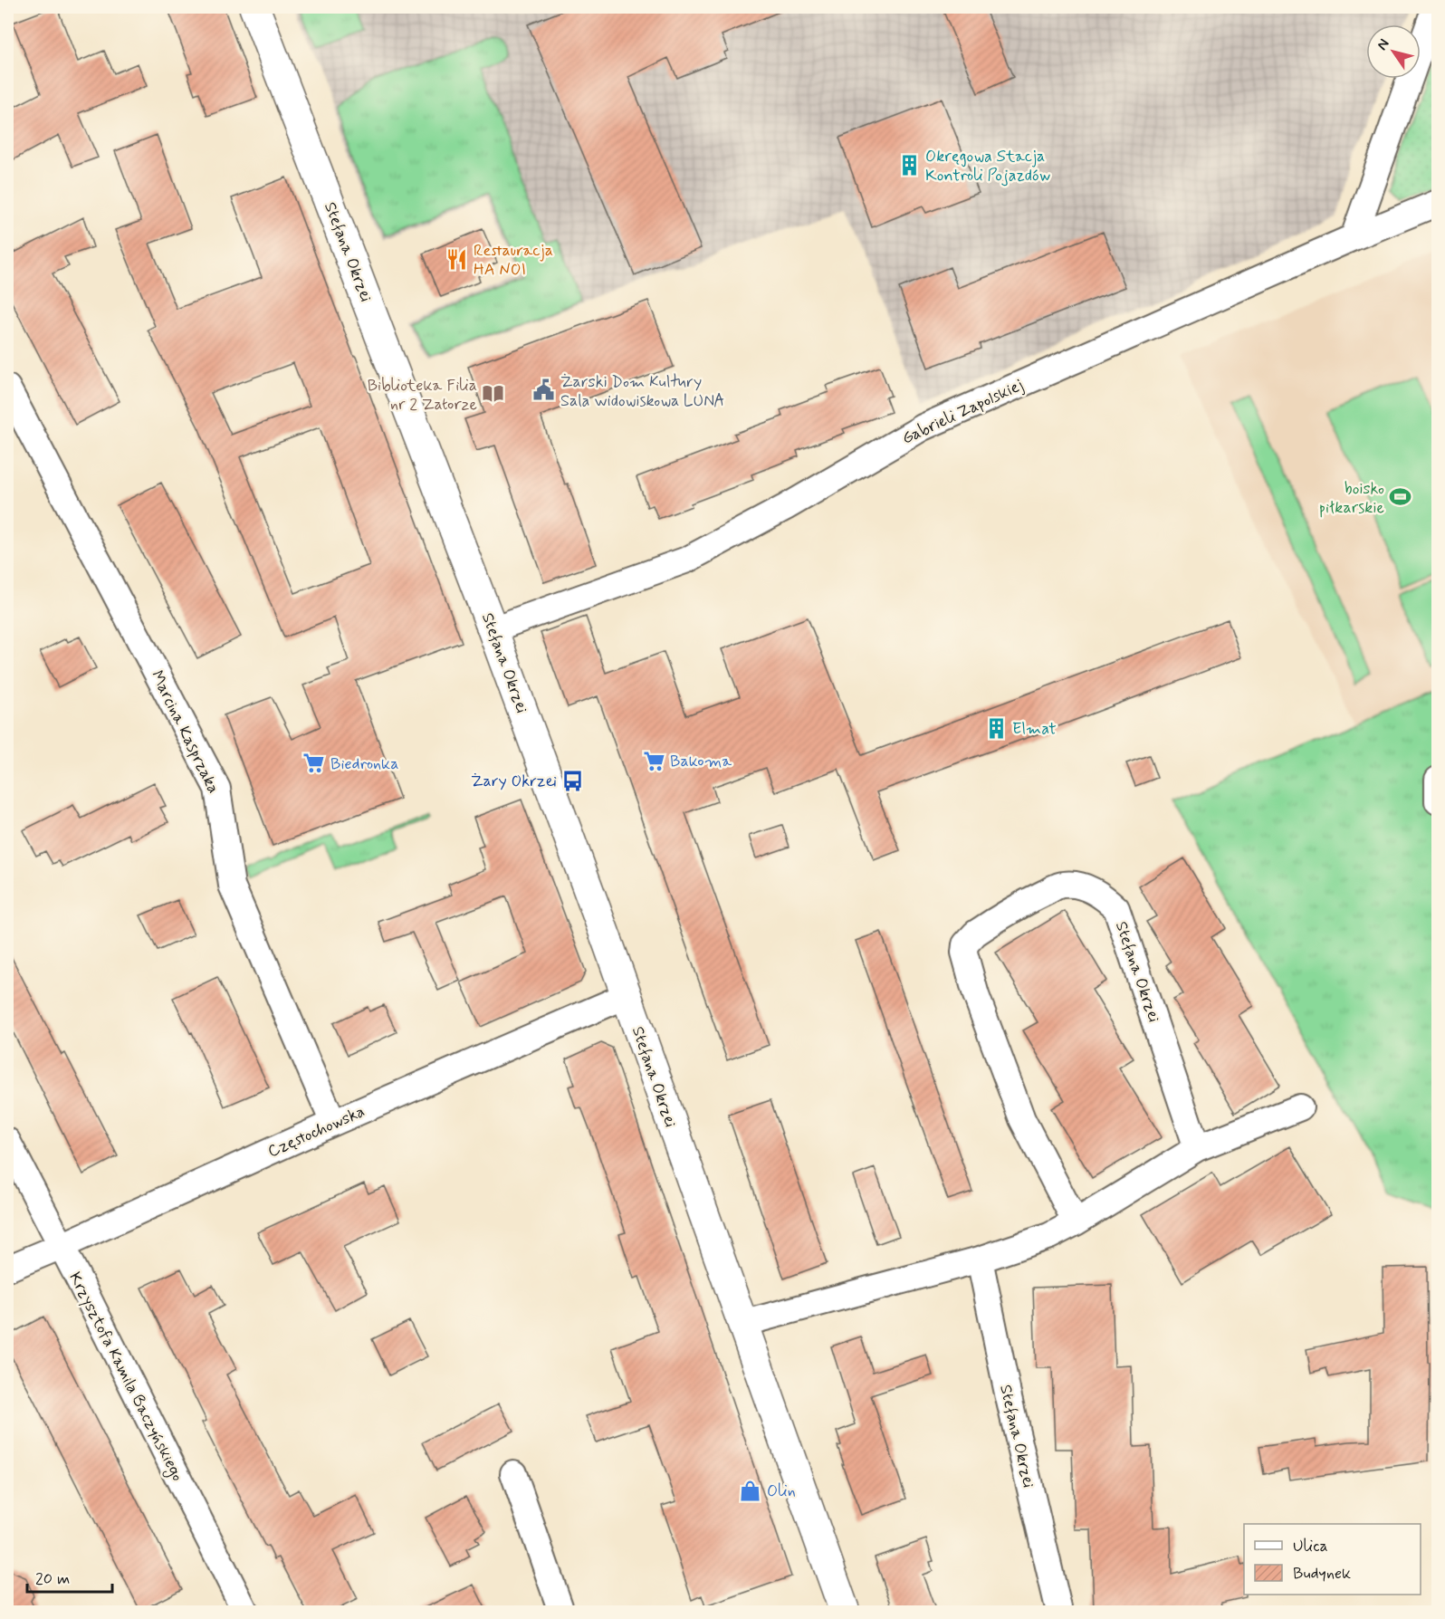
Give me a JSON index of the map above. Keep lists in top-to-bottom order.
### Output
{
  "streets": {
    "street": [
      "Stefana Okrzei",
      "Gabrieli Zapolskiej",
      "Marcina Kasprzaka",
      "Częstochowska",
      "Krzysztofa Kamila Baczyńskiego"
    ]
  },
  "crossings": [
    ["Stefana Okrzei", "Gabrieli Zapolskiej"],
    ["Stefana Okrzei", "Częstochowska"],
    ["Marcina Kasprzaka", "Częstochowska"],
    ["Częstochowska", "Krzysztofa Kamila Baczyńskiego"]
  ],
  "places": {
    "building": ["Okręgowa Stacja Kontroli Pojazdów", "Elmat"],
    "restaurant": ["Restauracja HA NOI"],
    "public building": ["Żarski Dom Kultury Sala widowiskowa LUNA"],
    "library": ["Biblioteka Filia nr 2 Zatorze"],
    "sports": ["boisko piłkarskie"],
    "supermarket": ["Bakoma", "Biedronka"],
    "bus stop": ["Żary Okrzei"],
    "shop": ["Olin"]
  },
  "legend": ["Ulica", "Budynek"],
  "scale_bar": "20 m",
  "north": "top left"
}
